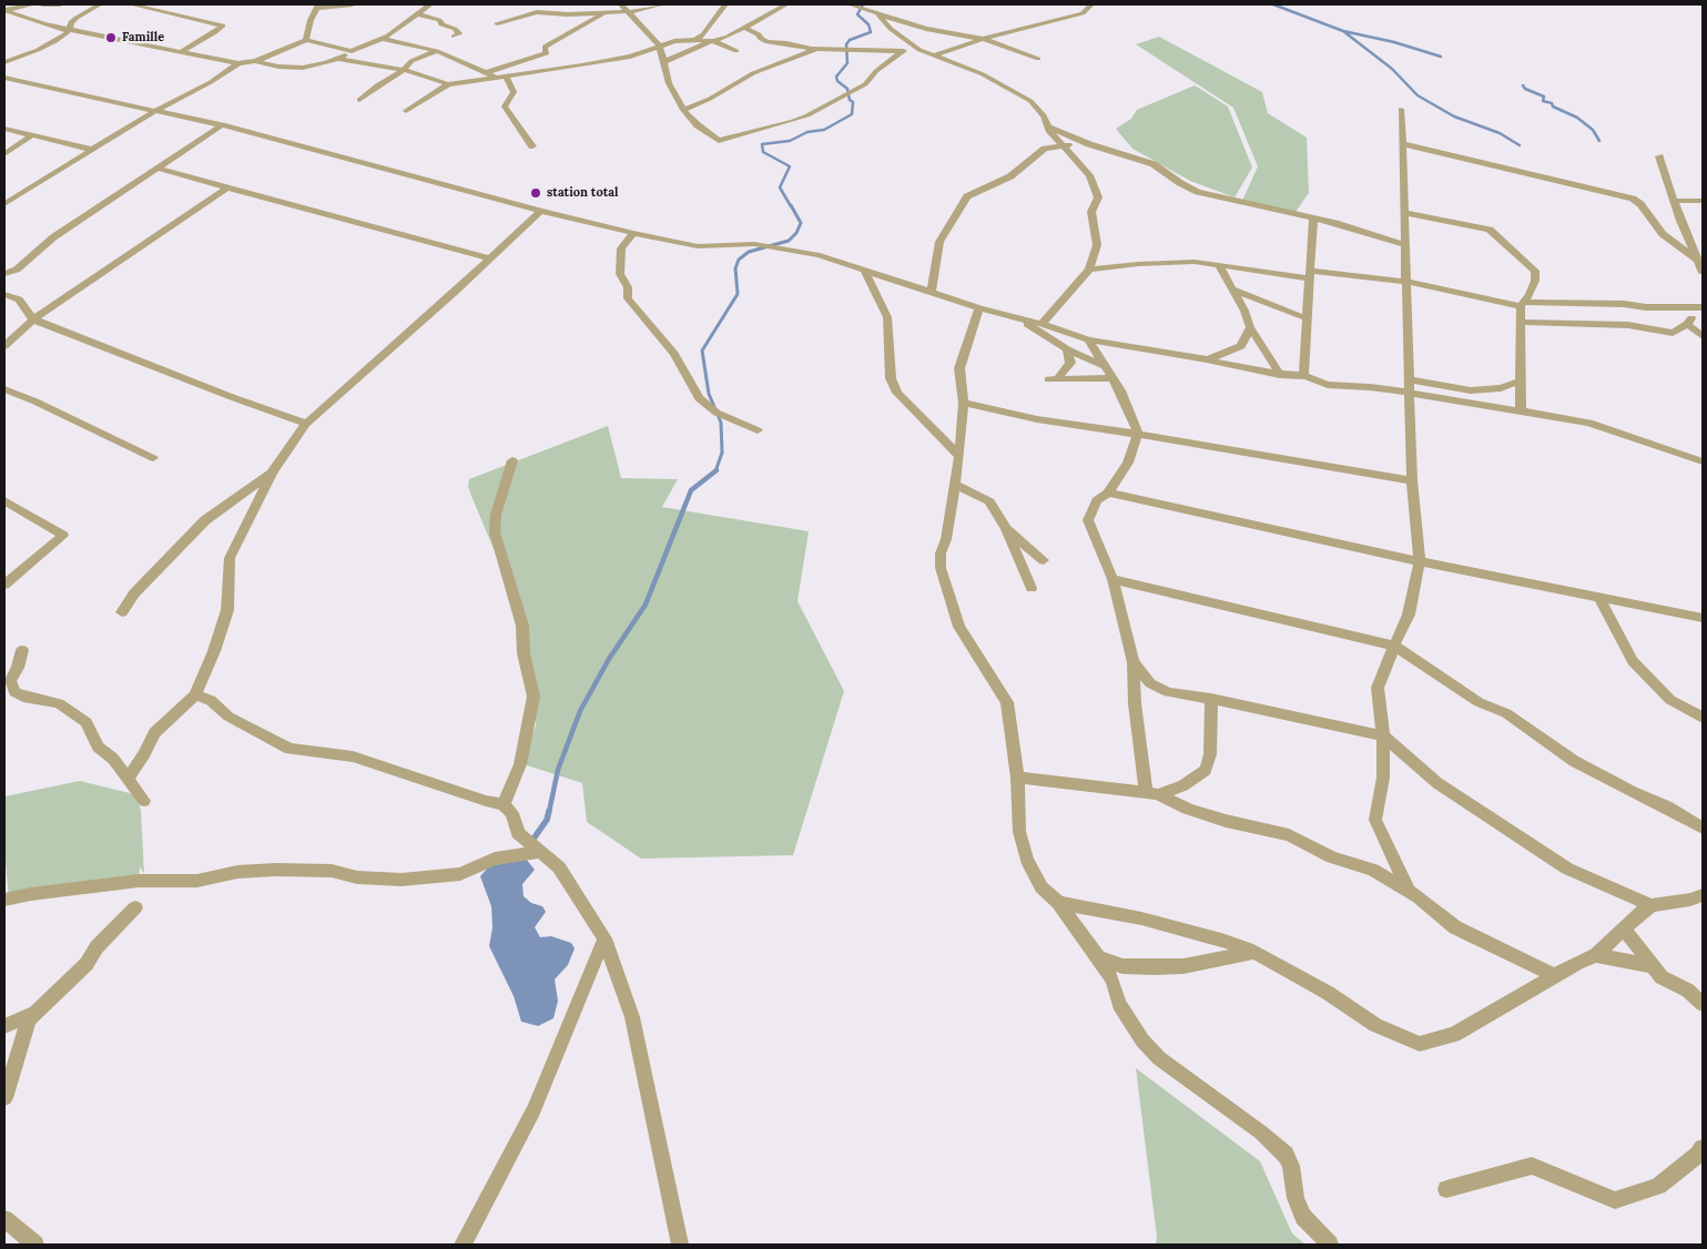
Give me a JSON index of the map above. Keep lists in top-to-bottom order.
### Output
{
  "places": ["Famille", "station total"]
}
